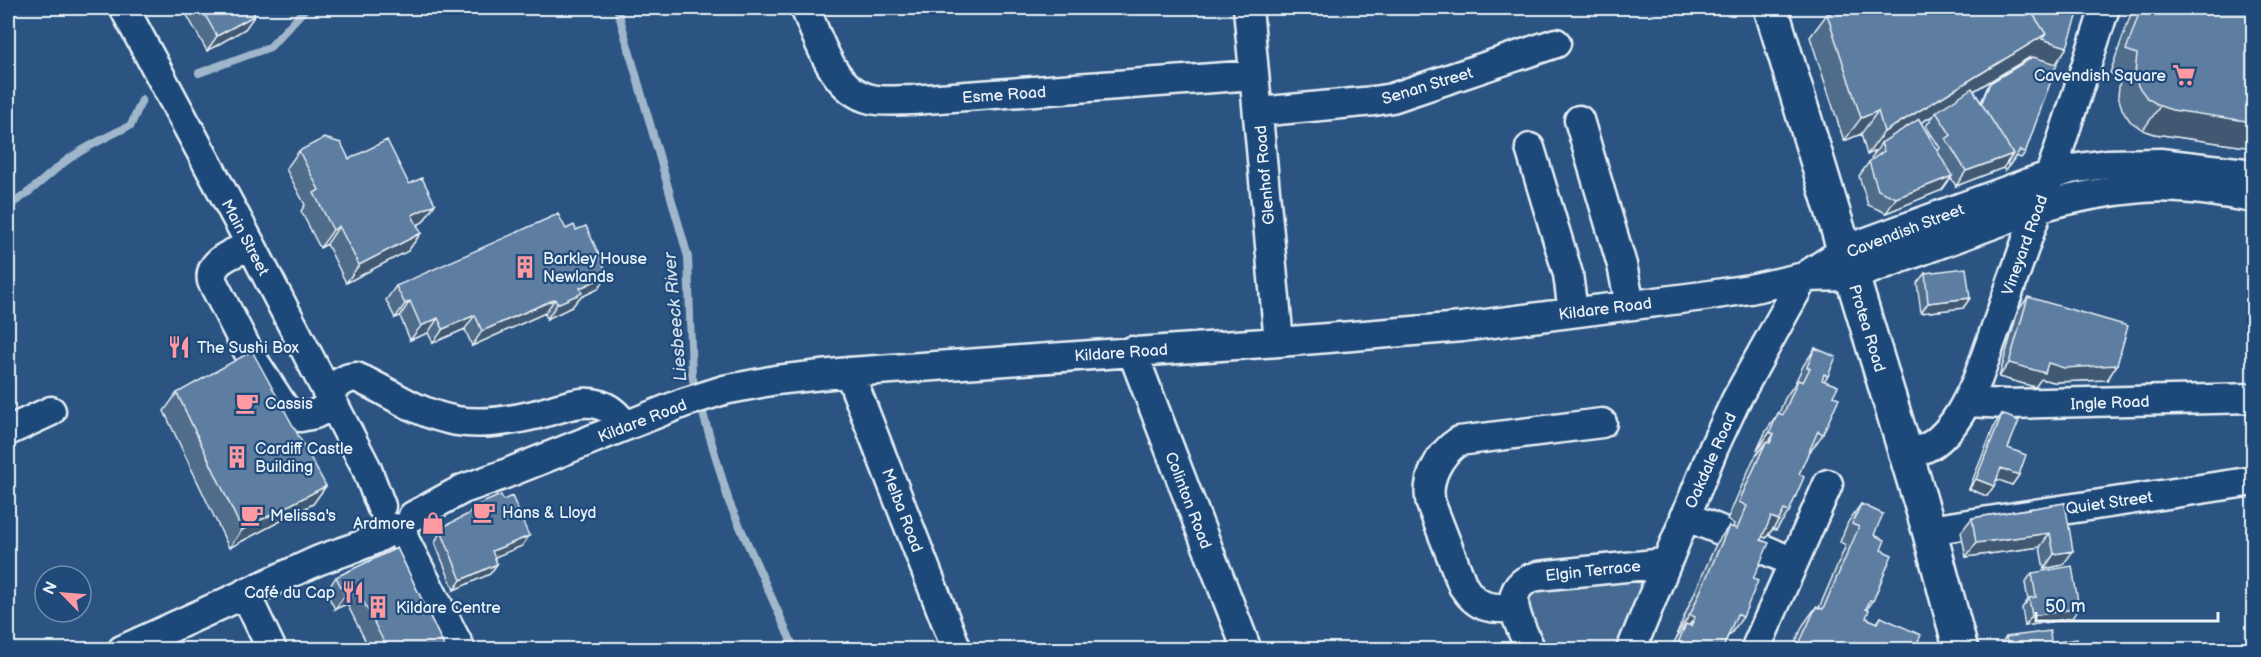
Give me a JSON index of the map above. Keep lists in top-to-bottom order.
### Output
{
  "streets": {
    "main road": ["Protea Road"],
    "street": [
      "Senan Street",
      "Esme Road",
      "Glenhof Road",
      "Cavendish Street",
      "Main Street",
      "Vineyard Road",
      "Kildare Road",
      "Ingle Road",
      "Oakdale Road",
      "Colinton Road",
      "Quiet Street",
      "Melba Road",
      "Elgin Terrace"
    ]
  },
  "crossings": [
    ["Senan Street", "Glenhof Road"],
    ["Esme Road", "Glenhof Road"],
    ["Glenhof Road", "Kildare Road"],
    ["Cavendish Street", "Vineyard Road"],
    ["Cavendish Street", "Kildare Road"],
    ["Cavendish Street", "Protea Road"],
    ["Cavendish Street", "Oakdale Road"],
    ["Main Street", "Kildare Road"],
    ["Vineyard Road", "Protea Road"],
    ["Vineyard Road", "Ingle Road"],
    ["Kildare Road", "Oakdale Road"],
    ["Kildare Road", "Colinton Road"],
    ["Kildare Road", "Melba Road"],
    ["Protea Road", "Quiet Street"],
    ["Oakdale Road", "Elgin Terrace"]
  ],
  "water": ["Liesbeeck River"],
  "places": {
    "supermarket": ["Cavendish Square"],
    "building": ["Barkley House Newlands", "Cardiff Castle Building", "Kildare Centre"],
    "restaurant": ["The Sushi Box", "Café du Cap"],
    "cafe": ["Cassis", "Hans & Lloyd", "Melissa's"],
    "shop": ["Ardmore"]
  },
  "scale_bar": "50 m",
  "north": "top left"
}
